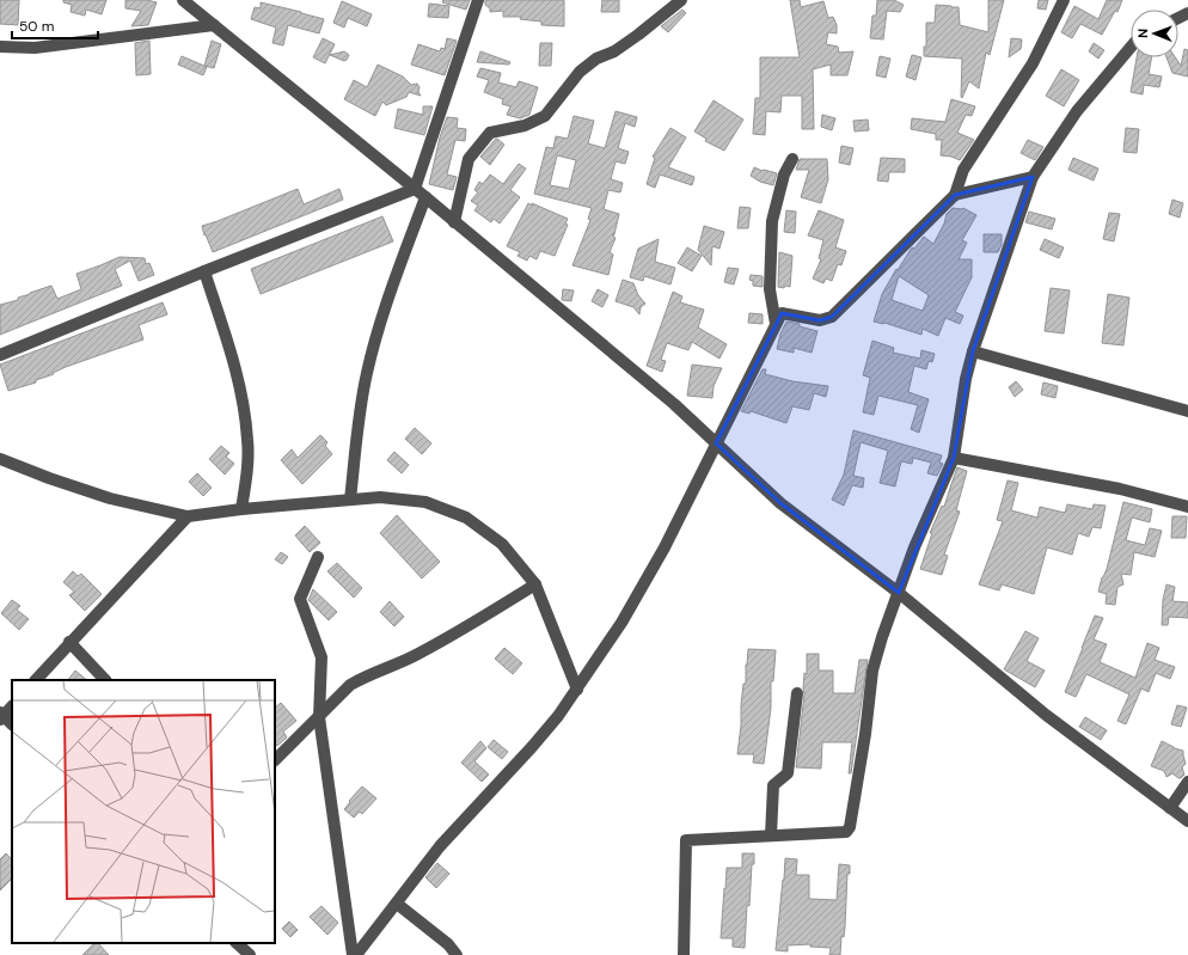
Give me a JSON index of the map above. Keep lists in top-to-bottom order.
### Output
{
  "scale_bar": "50 m",
  "north": "left"
}
